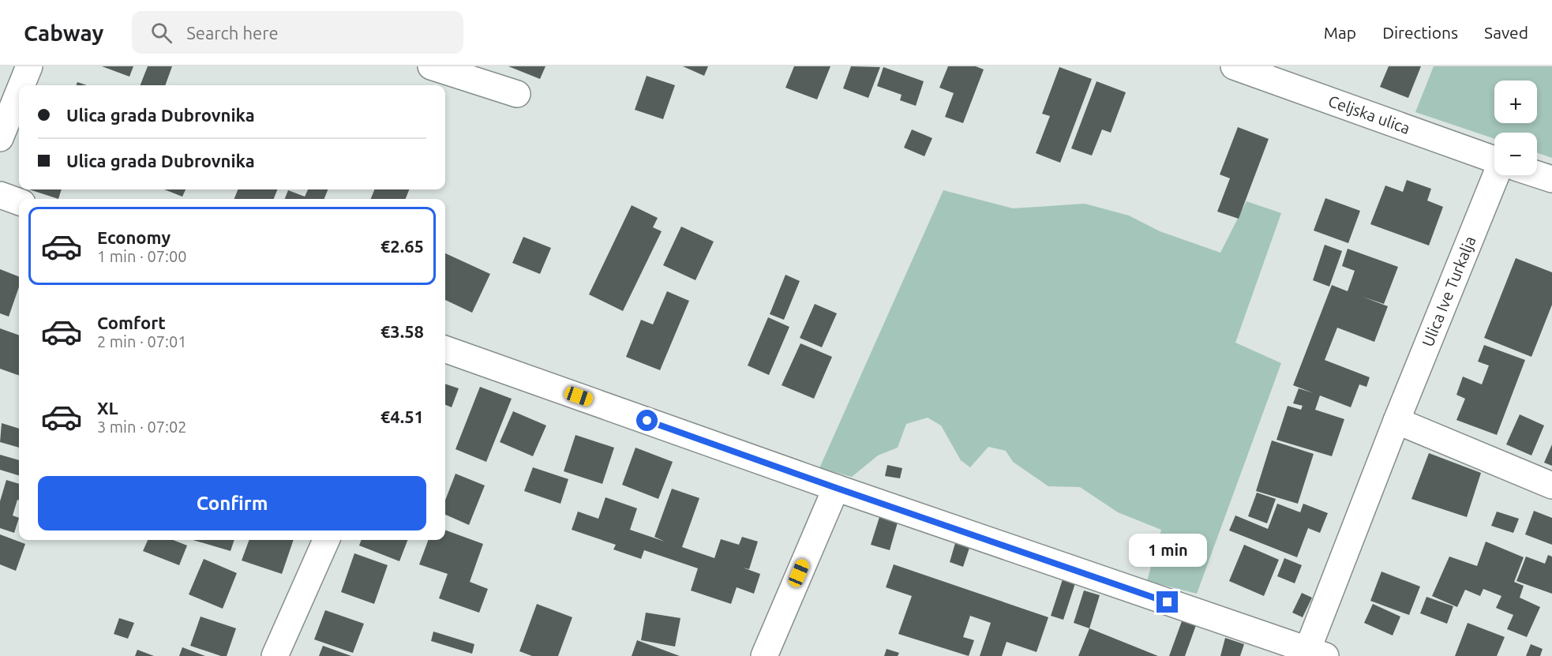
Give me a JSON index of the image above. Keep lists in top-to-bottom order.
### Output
{
  "streets": {
    "street": ["Celjska ulica", "Ulica Ive Turkalja"]
  },
  "page": {
    "header": "Cabway",
    "search": "Search here",
    "nav": ["Map", "Directions", "Saved"],
    "map_buttons": ["+", "−"],
    "banner": ["Ulica grada Dubrovnika", "Ulica grada Dubrovnika"],
    "list": [
      {
        "name": "Economy",
        "note": "1 min · 07:00",
        "value": "€2.65"
      },
      {
        "name": "Comfort",
        "note": "2 min · 07:01",
        "value": "€3.58"
      },
      {
        "name": "XL",
        "note": "3 min · 07:02",
        "value": "€4.51"
      }
    ],
    "buttons": "Confirm",
    "bubble": "1 min"
  }
}
